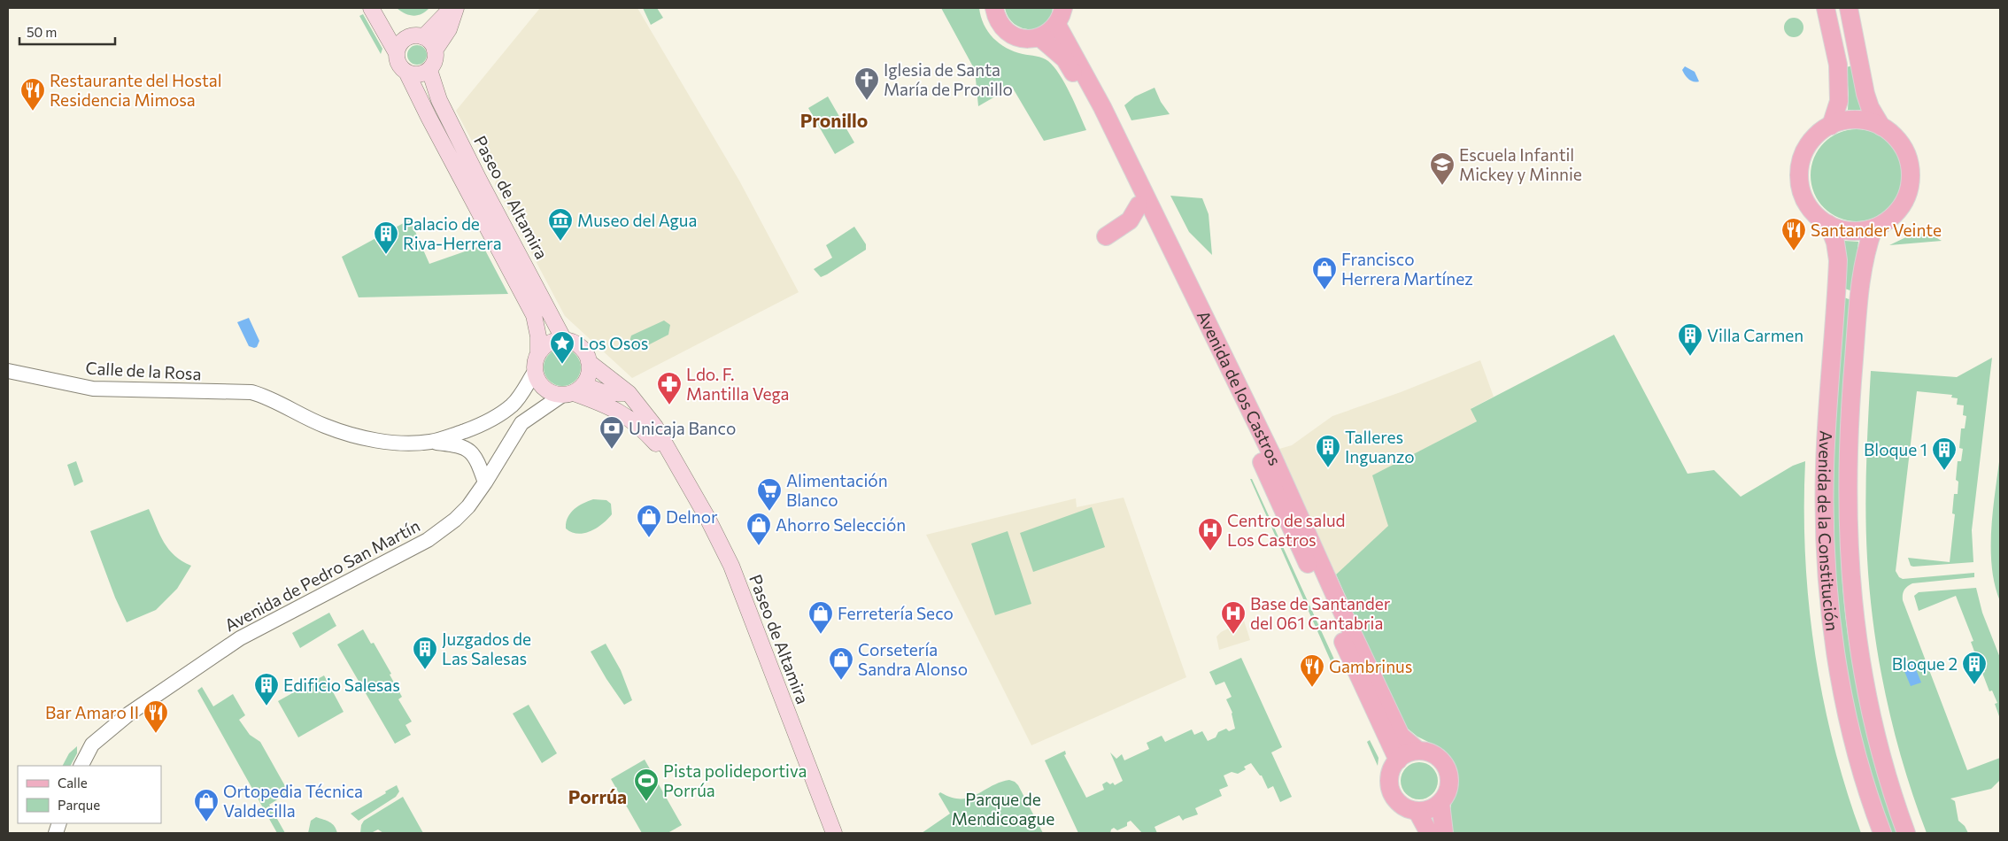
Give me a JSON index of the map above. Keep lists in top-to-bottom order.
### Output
{
  "streets": {
    "main road": ["Paseo de Altamira", "Avenida de los Castros", "Avenida de la Constitución"],
    "street": ["Calle de la Rosa", "Avenida de Pedro San Martín"]
  },
  "crossings": [
    ["Paseo de Altamira", "Avenida de Pedro San Martín"]
  ],
  "districts": ["Pronillo", "Porrúa"],
  "parks": ["Parque de Mendicoague"],
  "places": {
    "church": ["Iglesia de Santa María de Pronillo"],
    "restaurant": [
      "Restaurante del Hostal Residencia Mimosa",
      "Santander Veinte",
      "Gambrinus",
      "Bar Amaro II"
    ],
    "school or university": ["Escuela Infantil Mickey y Minnie"],
    "museum": ["Museo del Agua"],
    "building": [
      "Palacio de Riva-Herrera",
      "Villa Carmen",
      "Talleres Inguanzo",
      "Bloque 1",
      "Juzgados de Las Salesas",
      "Bloque 2",
      "Edificio Salesas"
    ],
    "shop": [
      "Francisco Herrera Martínez",
      "Delnor",
      "Ahorro Selección",
      "Ferretería Seco",
      "Corsetería Sandra Alonso",
      "Ortopedia Técnica Valdecilla"
    ],
    "place": ["Los Osos"],
    "pharmacy": ["Ldo. F. Mantilla Vega"],
    "bank": ["Unicaja Banco"],
    "supermarket": ["Alimentación Blanco"],
    "hospital": ["Centro de salud Los Castros", "Base de Santander del 061 Cantabria"],
    "sports": ["Pista polideportiva Porrúa"]
  },
  "legend": ["Calle", "Parque"],
  "scale_bar": "50 m"
}
